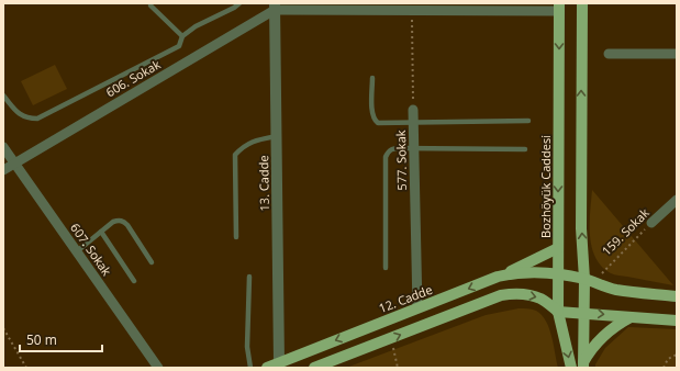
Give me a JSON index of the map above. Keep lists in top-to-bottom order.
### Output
{
  "streets": {
    "main road": ["Bozhöyük Caddesi", "12. Cadde"],
    "street": [
      "606. Sokak",
      "577. Sokak",
      "13. Cadde",
      "159. Sokak",
      "607. Sokak"
    ]
  },
  "crossings": [
    ["606. Sokak", "13. Cadde"],
    ["606. Sokak", "607. Sokak"],
    ["577. Sokak", "12. Cadde"],
    ["13. Cadde", "12. Cadde"],
    ["Bozhöyük Caddesi", "12. Cadde"],
    ["159. Sokak", "12. Cadde"]
  ],
  "scale_bar": "50 m"
}
